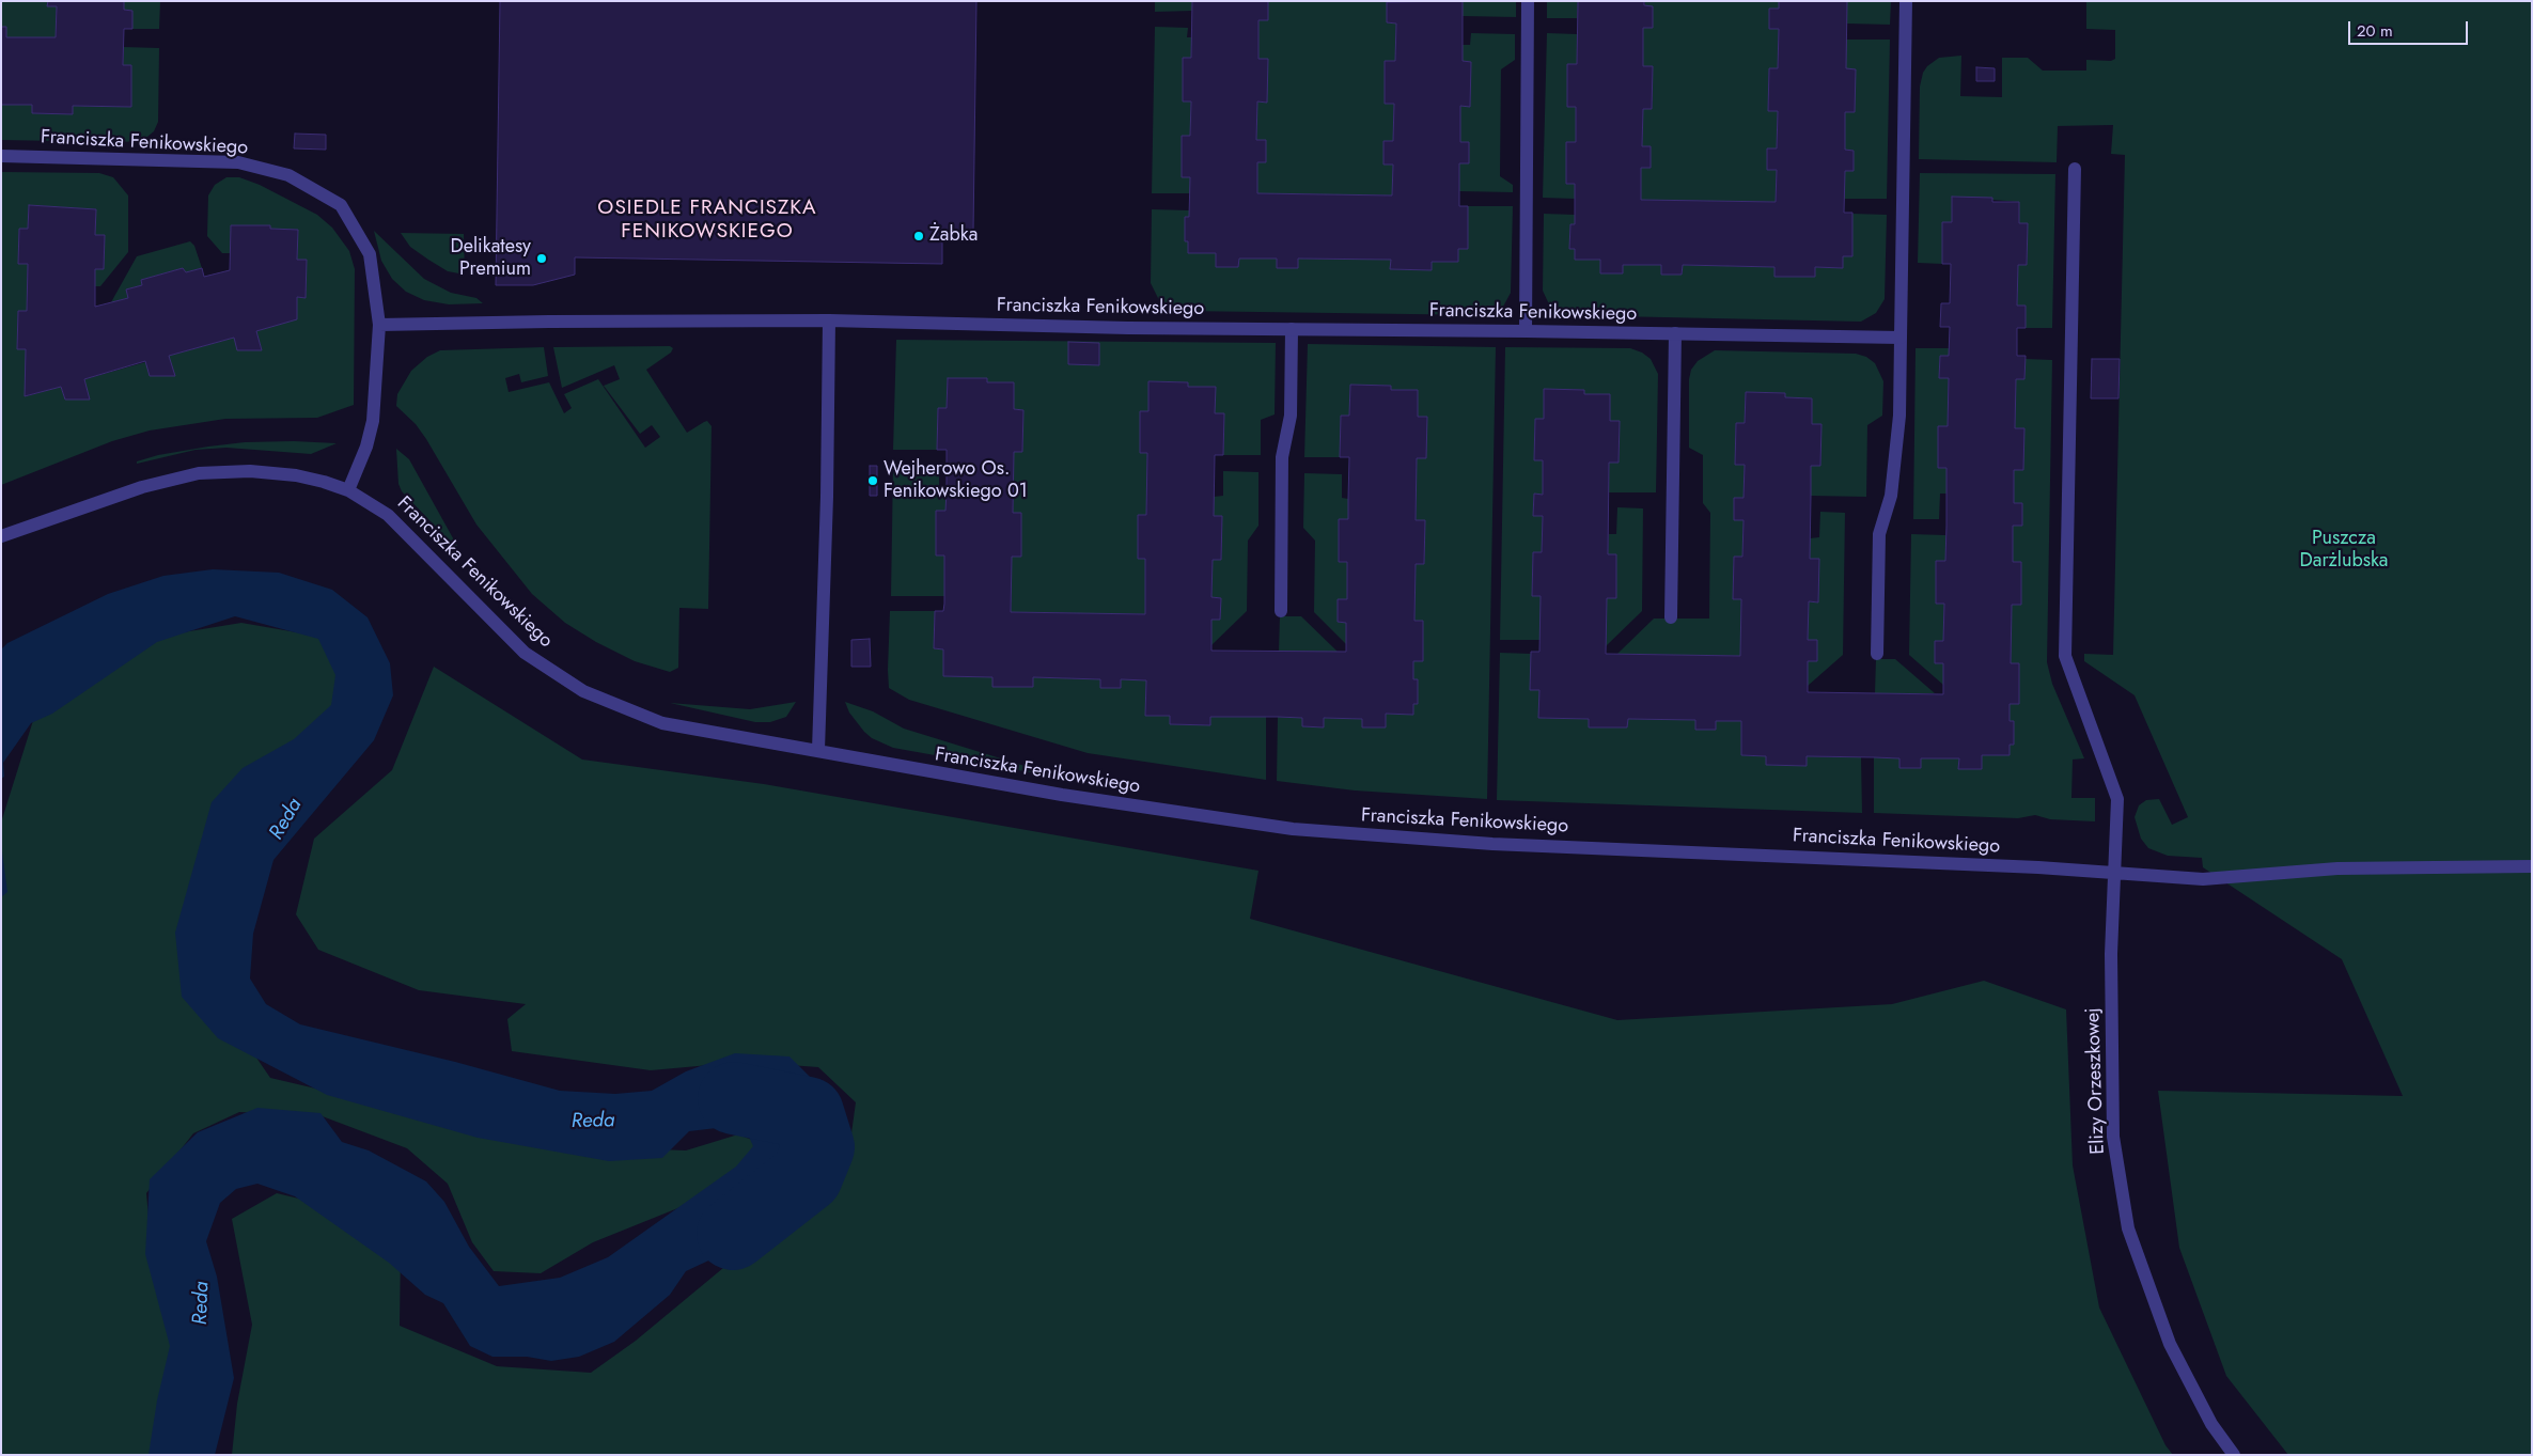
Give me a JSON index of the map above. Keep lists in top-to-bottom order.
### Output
{
  "streets": {
    "street": ["Franciszka Fenikowskiego", "Elizy Orzeszkowej"]
  },
  "crossings": [
    ["Franciszka Fenikowskiego", "Elizy Orzeszkowej"]
  ],
  "districts": ["OSIEDLE FRANCISZKA FENIKOWSKIEGO"],
  "water": ["Reda"],
  "parks": ["Puszcza Darżlubska"],
  "places": ["Żabka", "Delikatesy Premium", "Wejherowo Os. Fenikowskiego 01"],
  "scale_bar": "20 m"
}
